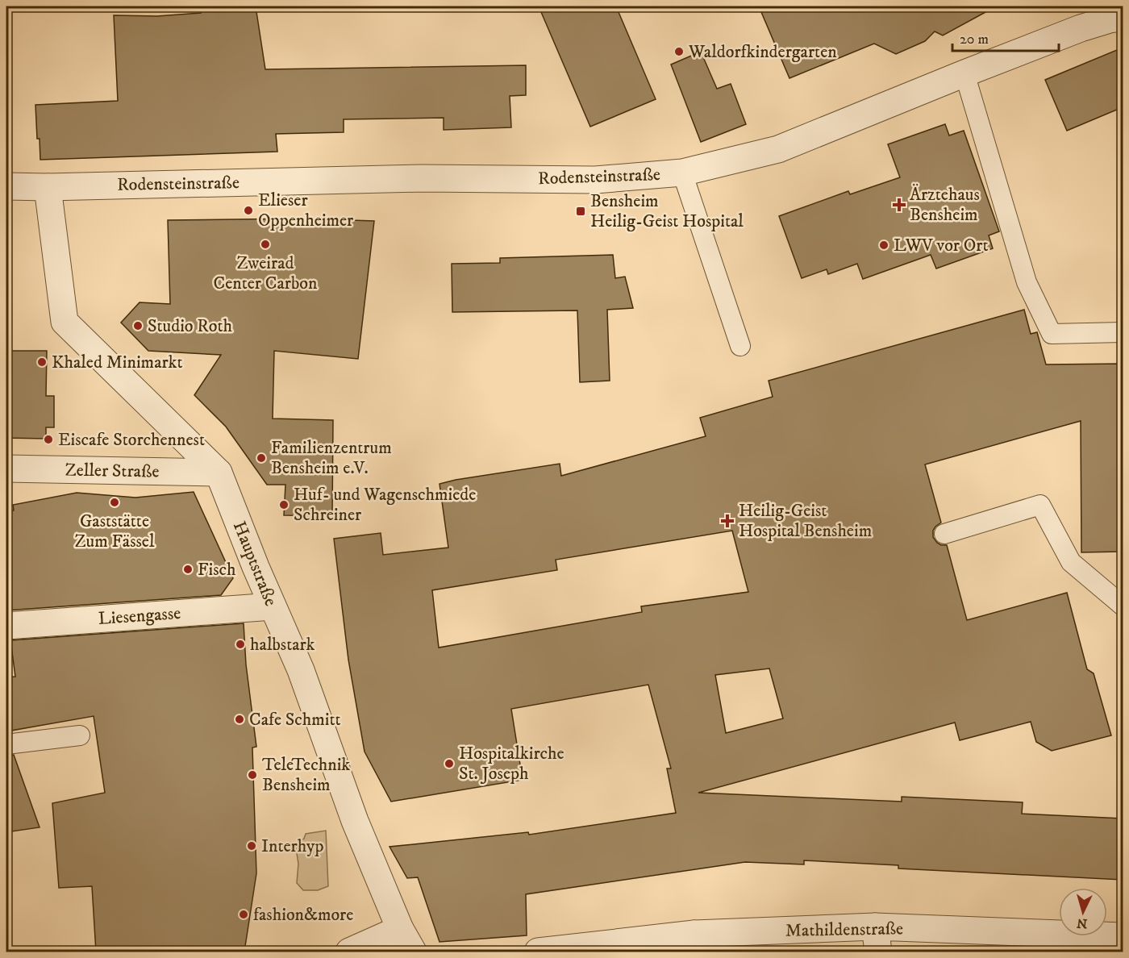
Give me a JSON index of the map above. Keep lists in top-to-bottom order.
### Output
{
  "streets": {
    "street": [
      "Rodensteinstraße",
      "Zeller Straße",
      "Hauptstraße",
      "Liesengasse",
      "Mathildenstraße"
    ]
  },
  "crossings": [
    ["Rodensteinstraße", "Hauptstraße"],
    ["Zeller Straße", "Hauptstraße"],
    ["Hauptstraße", "Liesengasse"]
  ],
  "places": {
    "other": [
      "Waldorfkindergarten",
      "Elieser Oppenheimer",
      "Zweirad Center Carbon",
      "LWV vor Ort",
      "Studio Roth",
      "Khaled Minimarkt",
      "Eiscafe Storchennest",
      "Familienzentrum Bensheim e.V.",
      "Gaststätte Zum Fässel",
      "Huf- und Wagenschmiede Schreiner",
      "Fisch",
      "halbstark",
      "Cafe Schmitt",
      "Hospitalkirche St. Joseph",
      "TeleTechnik Bensheim",
      "Interhyp",
      "fashion&more"
    ],
    "health": ["Ärztehaus Bensheim", "Heilig-Geist Hospital Bensheim"],
    "transit": ["Bensheim Heilig-Geist Hospital"]
  },
  "scale_bar": "20 m",
  "north": "bottom"
}
